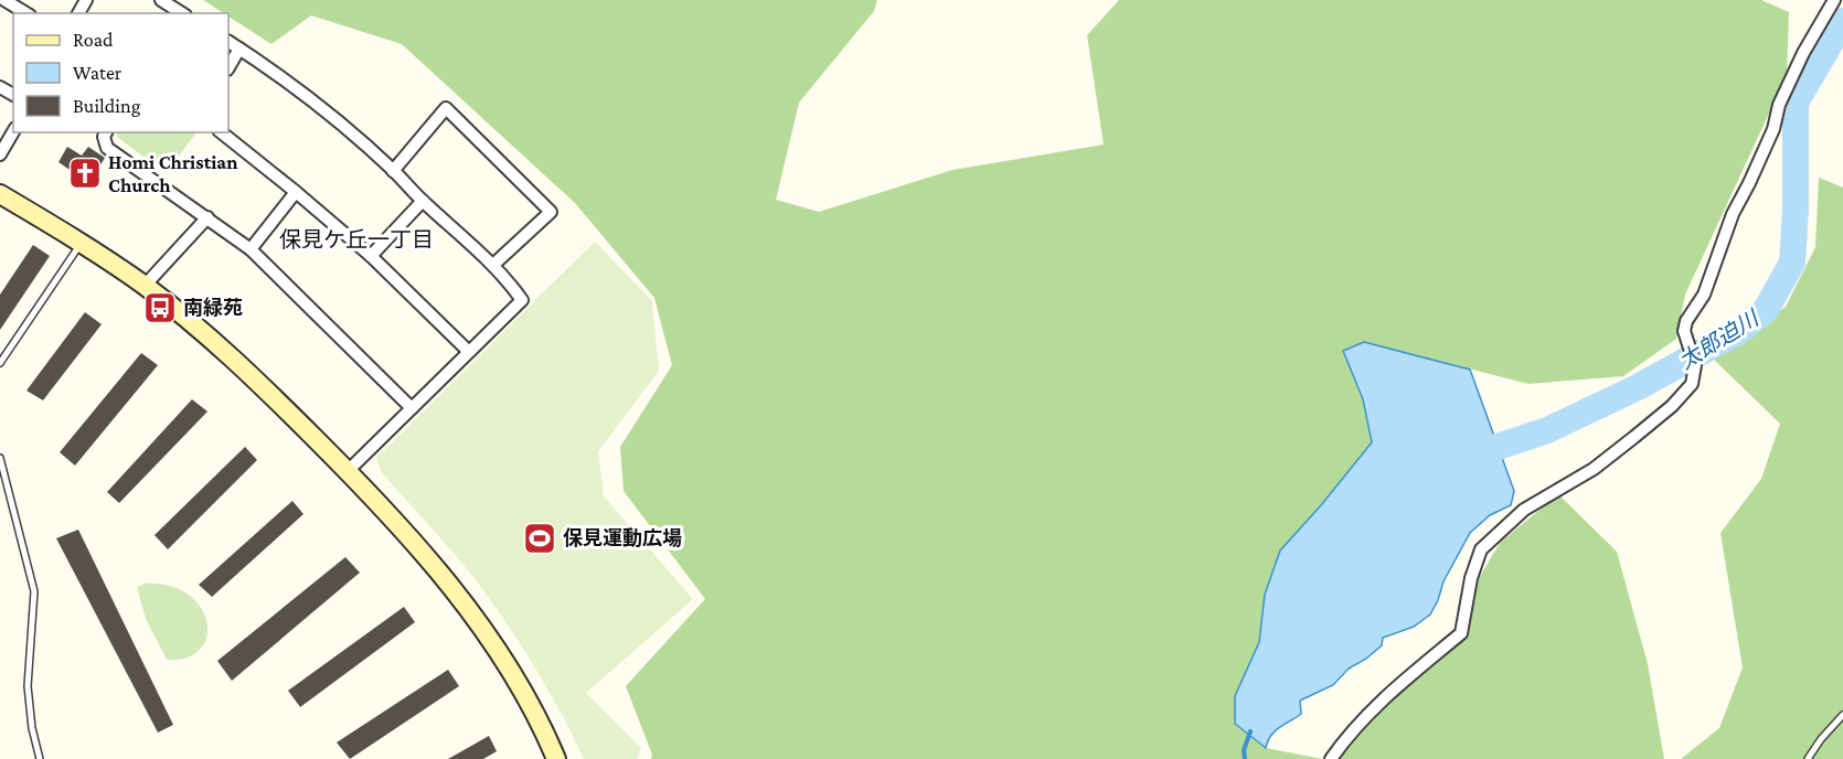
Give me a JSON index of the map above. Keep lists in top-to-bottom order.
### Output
{
  "districts": ["保見ケ丘一丁目"],
  "water": ["太郎迫川"],
  "places": {
    "church": ["Homi Christian Church"],
    "bus stop": ["南緑苑"],
    "sports": ["保見運動広場"]
  },
  "legend": ["Road", "Water", "Building"]
}
